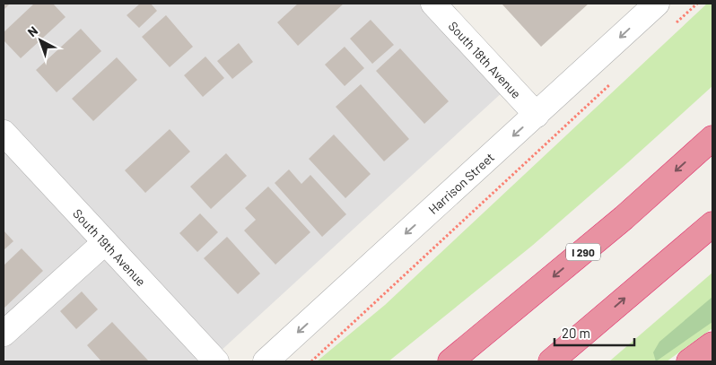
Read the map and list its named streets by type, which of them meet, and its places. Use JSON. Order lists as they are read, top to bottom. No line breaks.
{"streets":{"highway":["I 290"],"street":["South 18th Avenue","Harrison Street","South 19th Avenue"]},"crossings":[["South 18th Avenue","Harrison Street"]],"one_way":["Harrison Street"],"scale_bar":"20 m","north":"top left"}
